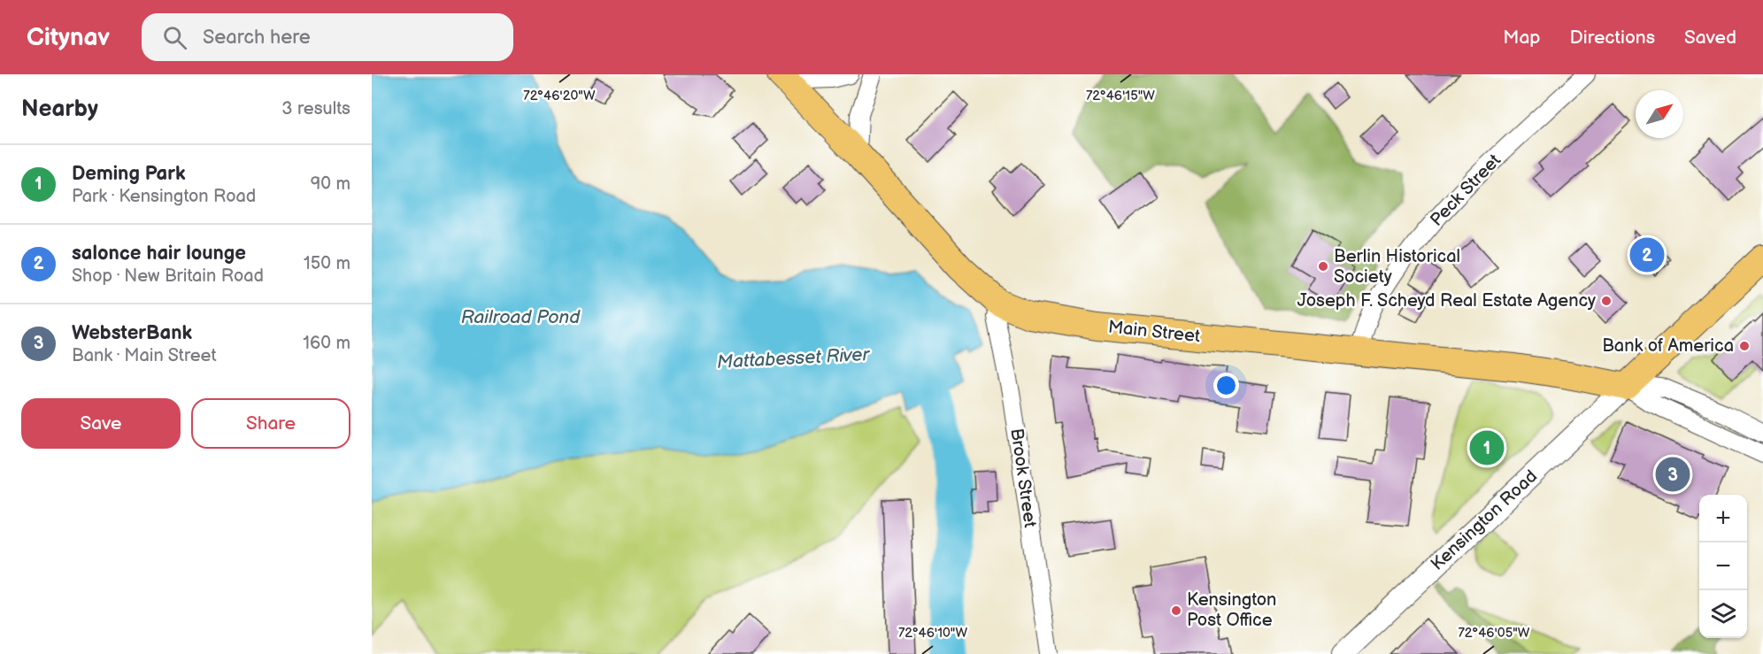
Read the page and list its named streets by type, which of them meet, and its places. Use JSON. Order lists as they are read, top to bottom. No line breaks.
{"streets":{"main road":["Main Street"],"street":["Peck Street","Brook Street","Kensington Road"]},"crossings":[["Peck Street","Main Street"],["Main Street","Brook Street"],["Main Street","Kensington Road"]],"water":["Railroad Pond","Mattabesset River"],"places":["Berlin Historical Society","Joseph F. Scheyd Real Estate Agency","Bank of America","Kensington Post Office"],"north":"top right","page":{"header":"Citynav","search":"Search here","nav":["Map","Directions","Saved"],"heading":["Nearby","3 results"],"list":[{"mark":"1","name":"Deming Park","note":"Park · Kensington Road","value":"90 m"},{"mark":"2","name":"salonce hair lounge","note":"Shop · New Britain Road","value":"150 m"},{"mark":"3","name":"WebsterBank","note":"Bank · Main Street","value":"160 m"}],"pins":["2","1","3"],"buttons":["Save","Share"],"map_buttons":["+","−"]},"coordinates":["72°46'20\"W","72°46'15\"W","72°46'10\"W","72°46'05\"W"]}
